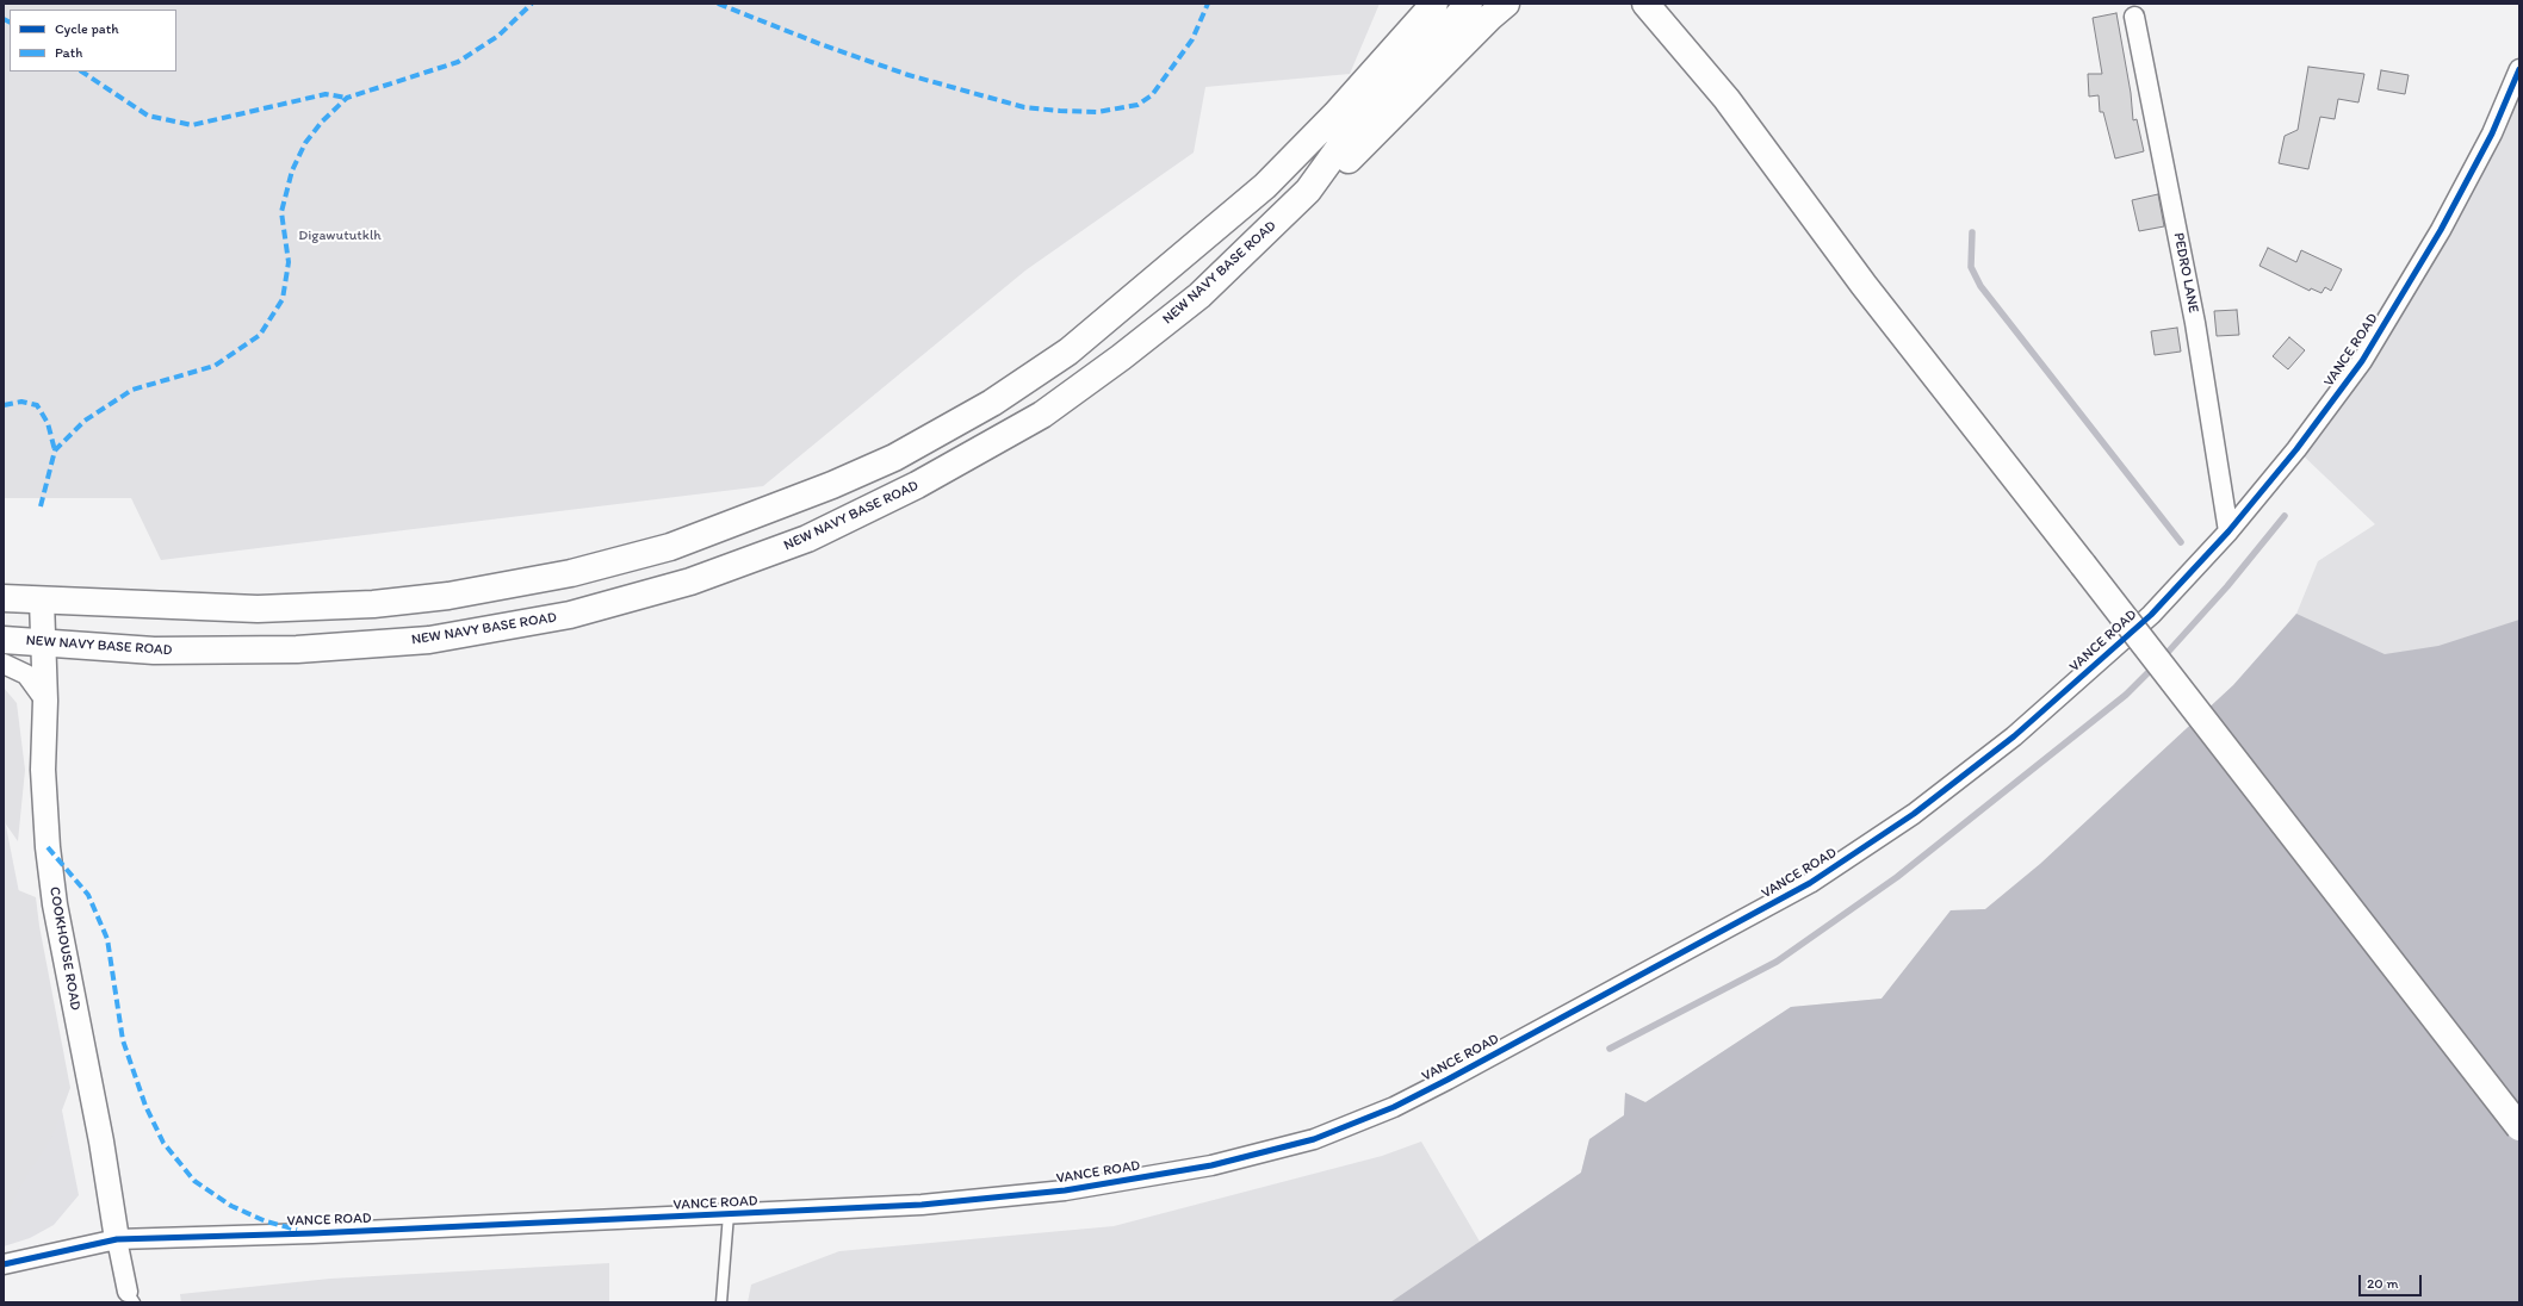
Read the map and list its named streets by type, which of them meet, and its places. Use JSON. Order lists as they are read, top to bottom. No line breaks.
{"streets":{"main road":["NEW NAVY BASE ROAD"],"street":["PEDRO LANE","VANCE ROAD","COOKHOUSE ROAD"]},"crossings":[["NEW NAVY BASE ROAD","COOKHOUSE ROAD"],["PEDRO LANE","VANCE ROAD"],["VANCE ROAD","COOKHOUSE ROAD"]],"parks":["Digawututklh"],"legend":["Cycle path","Path"],"scale_bar":"20 m"}
